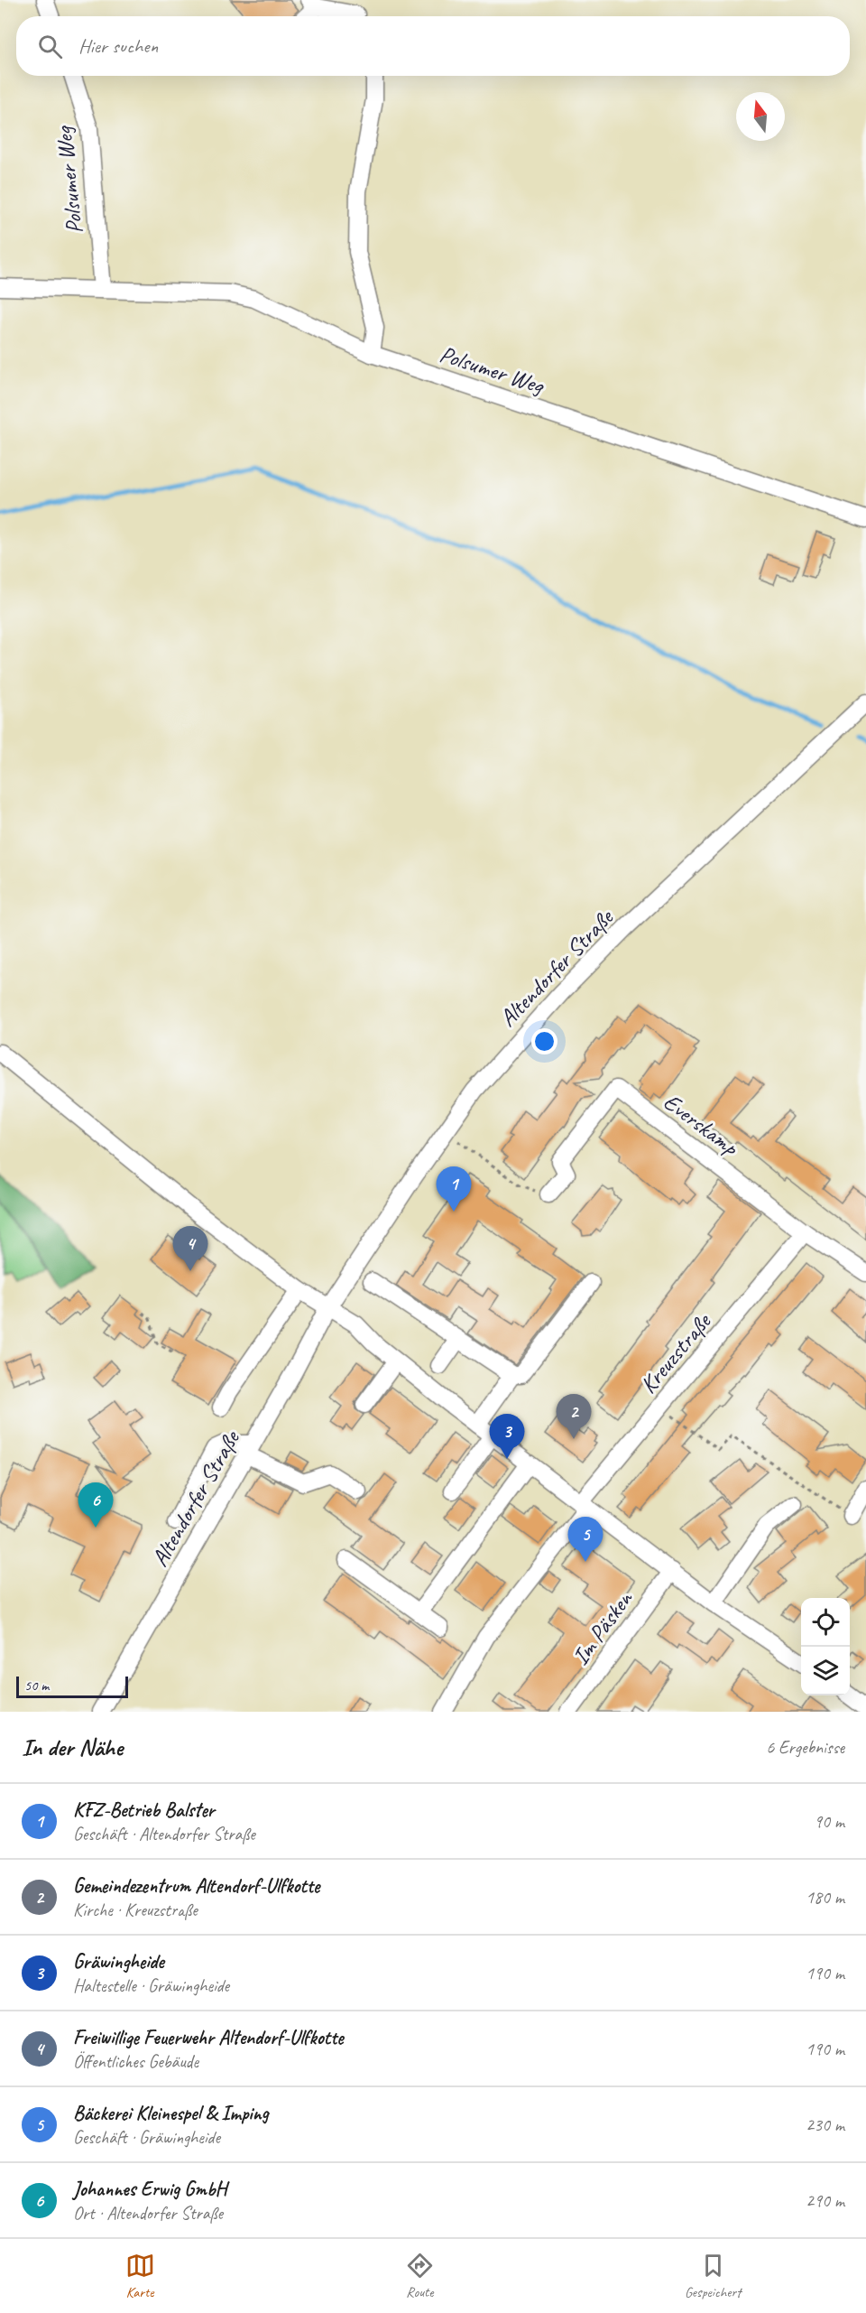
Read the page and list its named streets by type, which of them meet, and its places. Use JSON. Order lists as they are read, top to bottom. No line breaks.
{"streets":{"street":["Polsumer Weg","Altendorfer Straße","Everskamp","Kreuzstraße","Im Päsken"]},"crossings":[["Everskamp","Kreuzstraße"]],"scale_bar":"50 m","north":"top","page":{"search":"Hier suchen","pins":["1","4","2","3","6","5"],"scale":"50 m","heading":["In der Nähe","6 Ergebnisse"],"list":[{"mark":"1","name":"KFZ-Betrieb Balster","note":"Geschäft · Altendorfer Straße","value":"90 m"},{"mark":"2","name":"Gemeindezentrum Altendorf-Ulfkotte","note":"Kirche · Kreuzstraße","value":"180 m"},{"mark":"3","name":"Gräwingheide","note":"Haltestelle · Gräwingheide","value":"190 m"},{"mark":"4","name":"Freiwillige Feuerwehr Altendorf-Ulfkotte","note":"Öffentliches Gebäude","value":"190 m"},{"mark":"5","name":"Bäckerei Kleinespel & Imping","note":"Geschäft · Gräwingheide","value":"230 m"},{"mark":"6","name":"Johannes Erwig GmbH","note":"Ort · Altendorfer Straße","value":"290 m"}],"nav":["Karte","Route","Gespeichert"]}}
